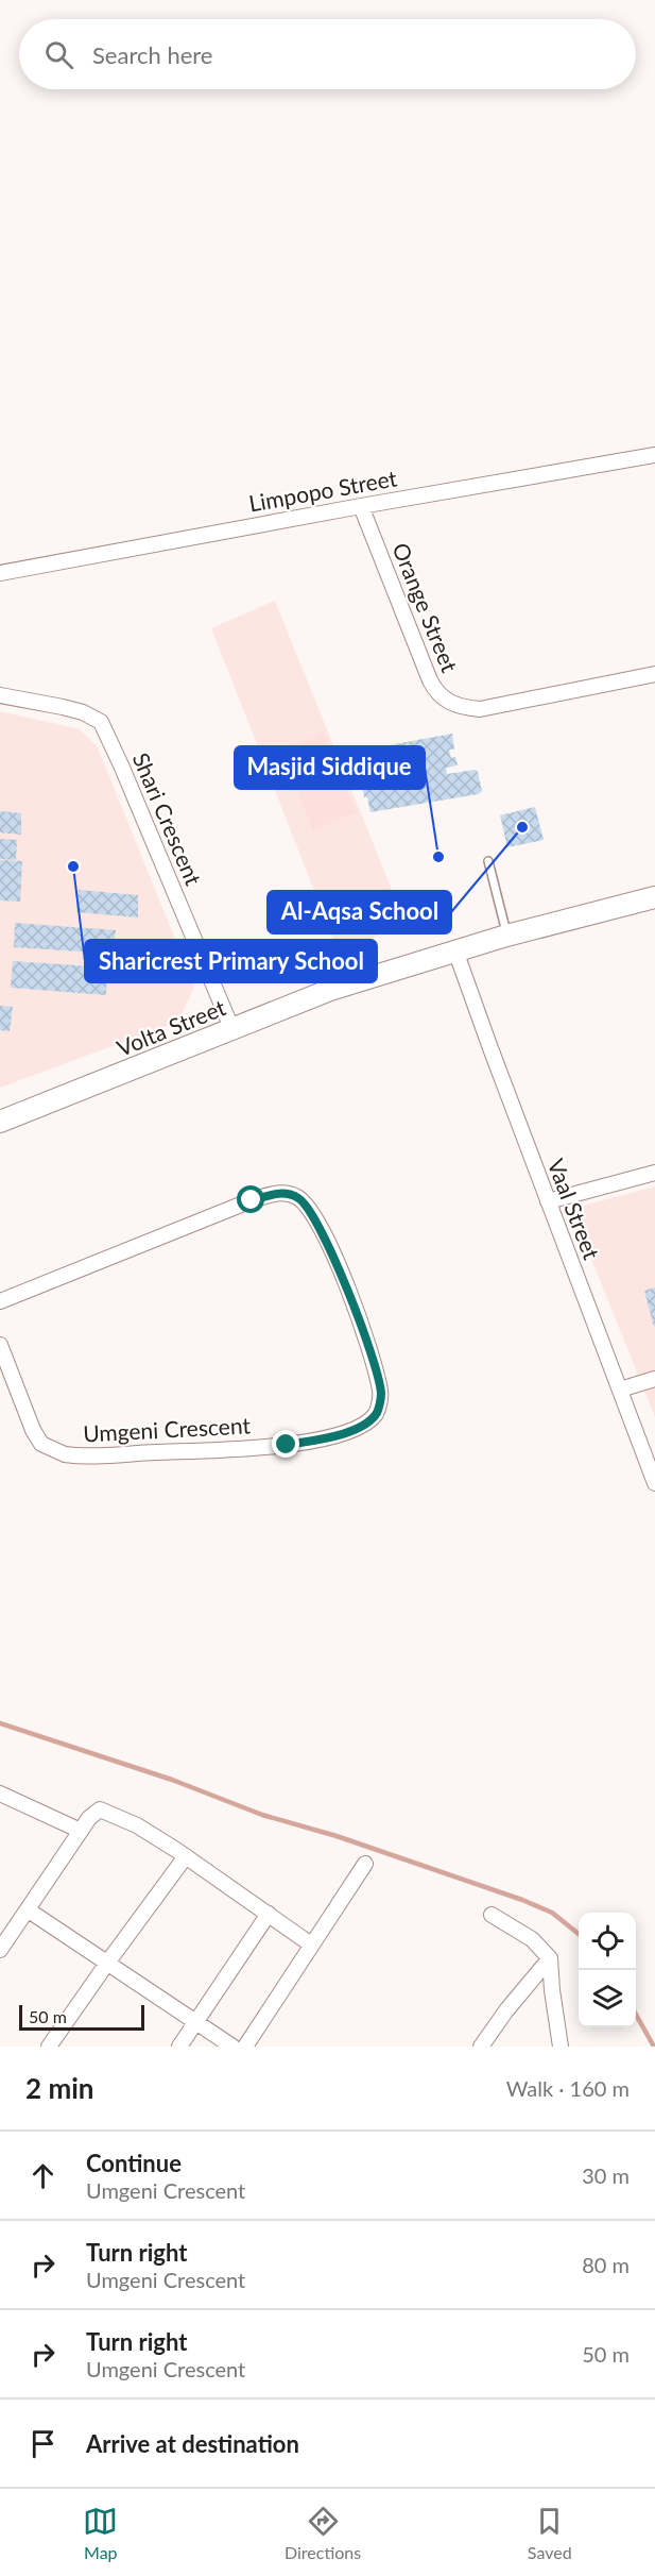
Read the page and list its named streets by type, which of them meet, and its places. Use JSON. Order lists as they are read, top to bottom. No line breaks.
{"streets":{"street":["Limpopo Street","Orange Street","Shari Crescent","Volta Street","Vaal Street","Umgeni Crescent"]},"crossings":[["Limpopo Street","Orange Street"],["Shari Crescent","Volta Street"],["Volta Street","Vaal Street"]],"places":["Al-Aqsa School","Masjid Siddique","Sharicrest Primary School"],"scale_bar":"50 m","page":{"search":"Search here","scale":"50 m","heading":["2 min","Walk · 160 m"],"list":[["Continue","Umgeni Crescent","30 m"],["Turn right","Umgeni Crescent","80 m"],["Turn right","Umgeni Crescent","50 m"],"Arrive at destination"],"nav":["Map","Directions","Saved"]}}
